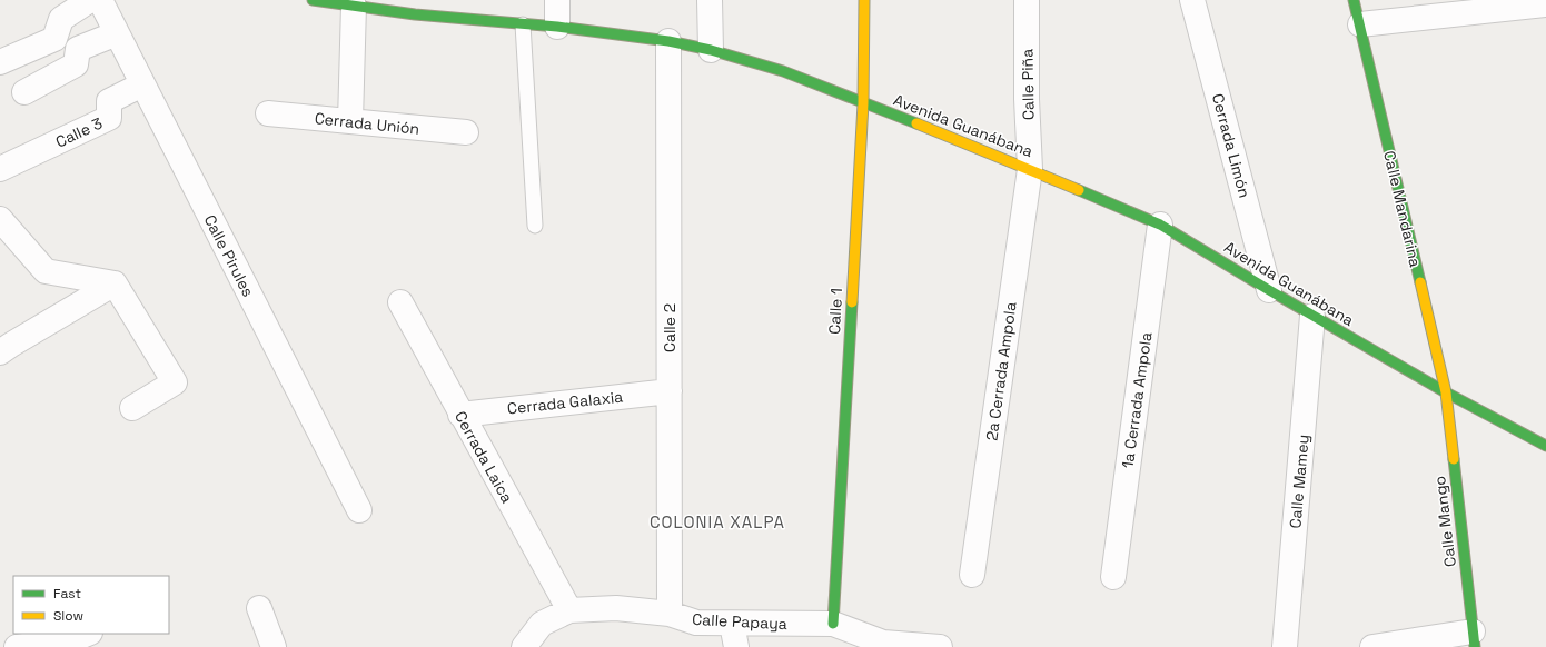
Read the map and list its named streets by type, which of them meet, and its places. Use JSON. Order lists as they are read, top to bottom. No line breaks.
{"streets":{"street":["Calle Piña","Cerrada Unión","Avenida Guanábana","Calle 3","Cerrada Limón","Calle Mandarina","Calle Pirules","Calle 1","Calle 2","2a Cerrada Ampola","1a Cerrada Ampola","Cerrada Galaxia","Cerrada Laica","Calle Mamey","Calle Mango","Calle Papaya"]},"crossings":[["Calle Piña","Avenida Guanábana"],["Calle Piña","2a Cerrada Ampola"],["Avenida Guanábana","Cerrada Limón"],["Avenida Guanábana","Calle Mandarina"],["Avenida Guanábana","Calle 1"],["Avenida Guanábana","Calle 2"],["Avenida Guanábana","2a Cerrada Ampola"],["Avenida Guanábana","1a Cerrada Ampola"],["Avenida Guanábana","Calle Mamey"],["Avenida Guanábana","Calle Mango"],["Calle 3","Calle Pirules"],["Calle Mandarina","Calle Mango"],["Calle 1","Calle Papaya"],["Calle 2","Cerrada Galaxia"],["Calle 2","Calle Papaya"],["Cerrada Galaxia","Cerrada Laica"],["Cerrada Laica","Calle Papaya"]],"districts":["COLONIA XALPA"],"legend":["Fast","Slow"]}
